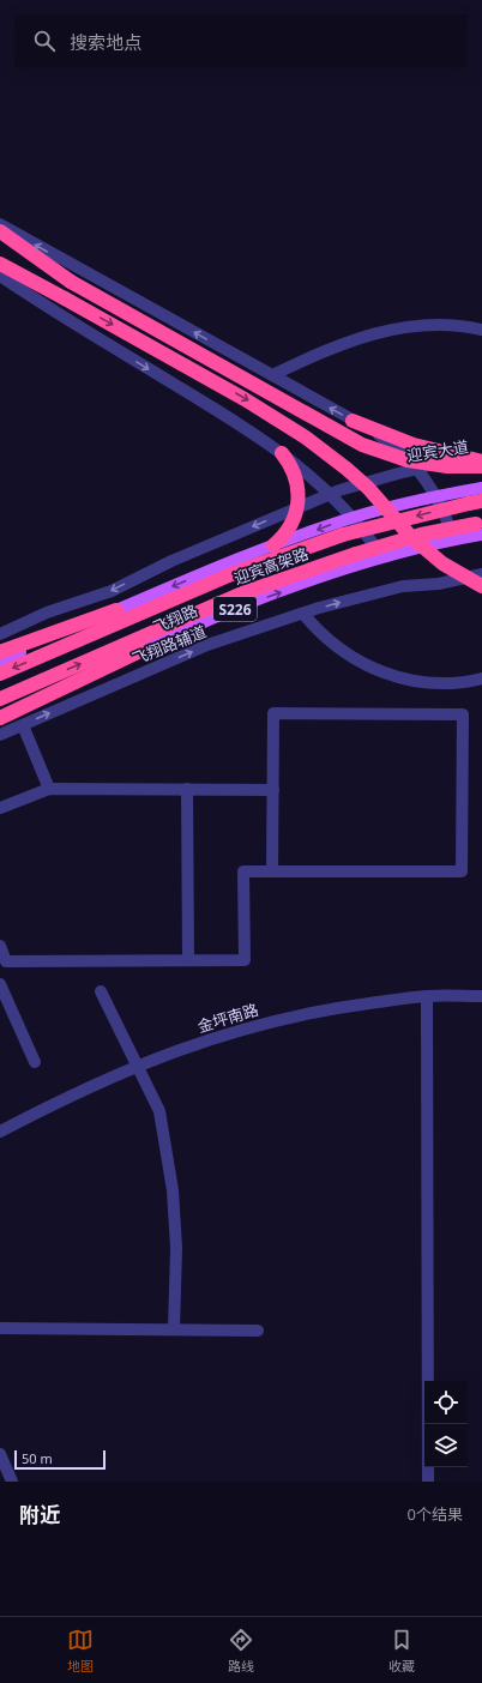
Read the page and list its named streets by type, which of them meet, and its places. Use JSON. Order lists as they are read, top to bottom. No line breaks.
{"streets":{"highway":["迎宾高架路"],"main road":["S226","飞翔路"],"street":["迎宾大道","飞翔路辅道","金坪南路"]},"crossings":[["迎宾高架路","飞翔路"]],"scale_bar":"50 m","page":{"search":"搜索地点","scale":"50 m","heading":["附近","0个结果"],"nav":["地图","路线","收藏"]}}
